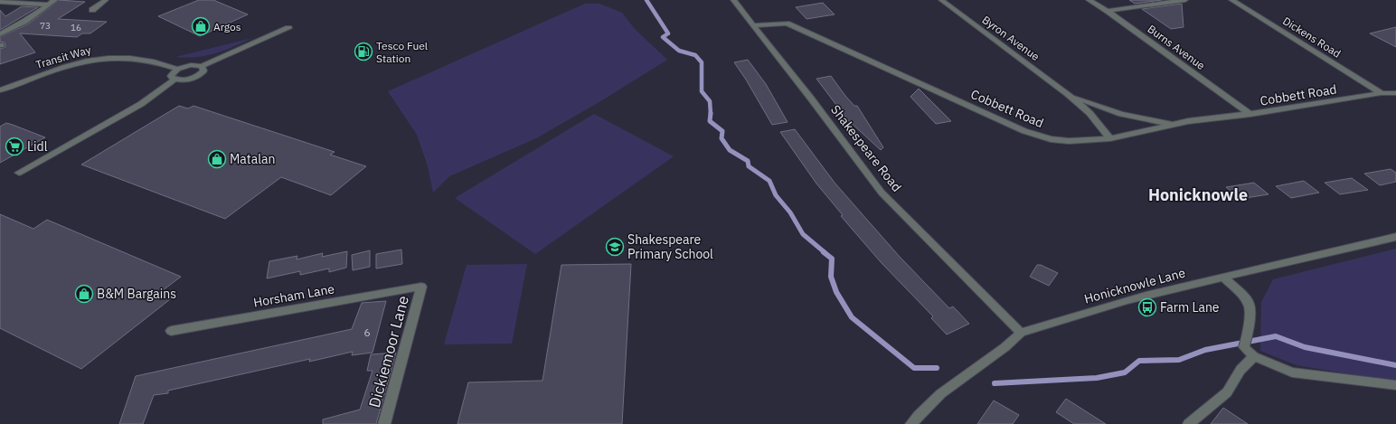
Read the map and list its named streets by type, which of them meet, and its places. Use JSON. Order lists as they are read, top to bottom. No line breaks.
{"streets":{"street":["Dickens Road","Byron Avenue","Burns Avenue","Transit Way","Cobbett Road","Shakespeare Road","Honicknowle Lane","Horsham Lane","Dickiemoor Lane"]},"crossings":[["Dickens Road","Cobbett Road"],["Byron Avenue","Cobbett Road"],["Burns Avenue","Cobbett Road"],["Cobbett Road","Shakespeare Road"],["Shakespeare Road","Honicknowle Lane"],["Horsham Lane","Dickiemoor Lane"]],"districts":["Honicknowle"],"places":{"shop":["Argos","Matalan","B&M Bargains"],"fuel station":["Tesco Fuel Station"],"supermarket":["Lidl"],"school or university":["Shakespeare Primary School"],"bus stop":["Farm Lane"]},"house_numbers":["73","16","6"]}
